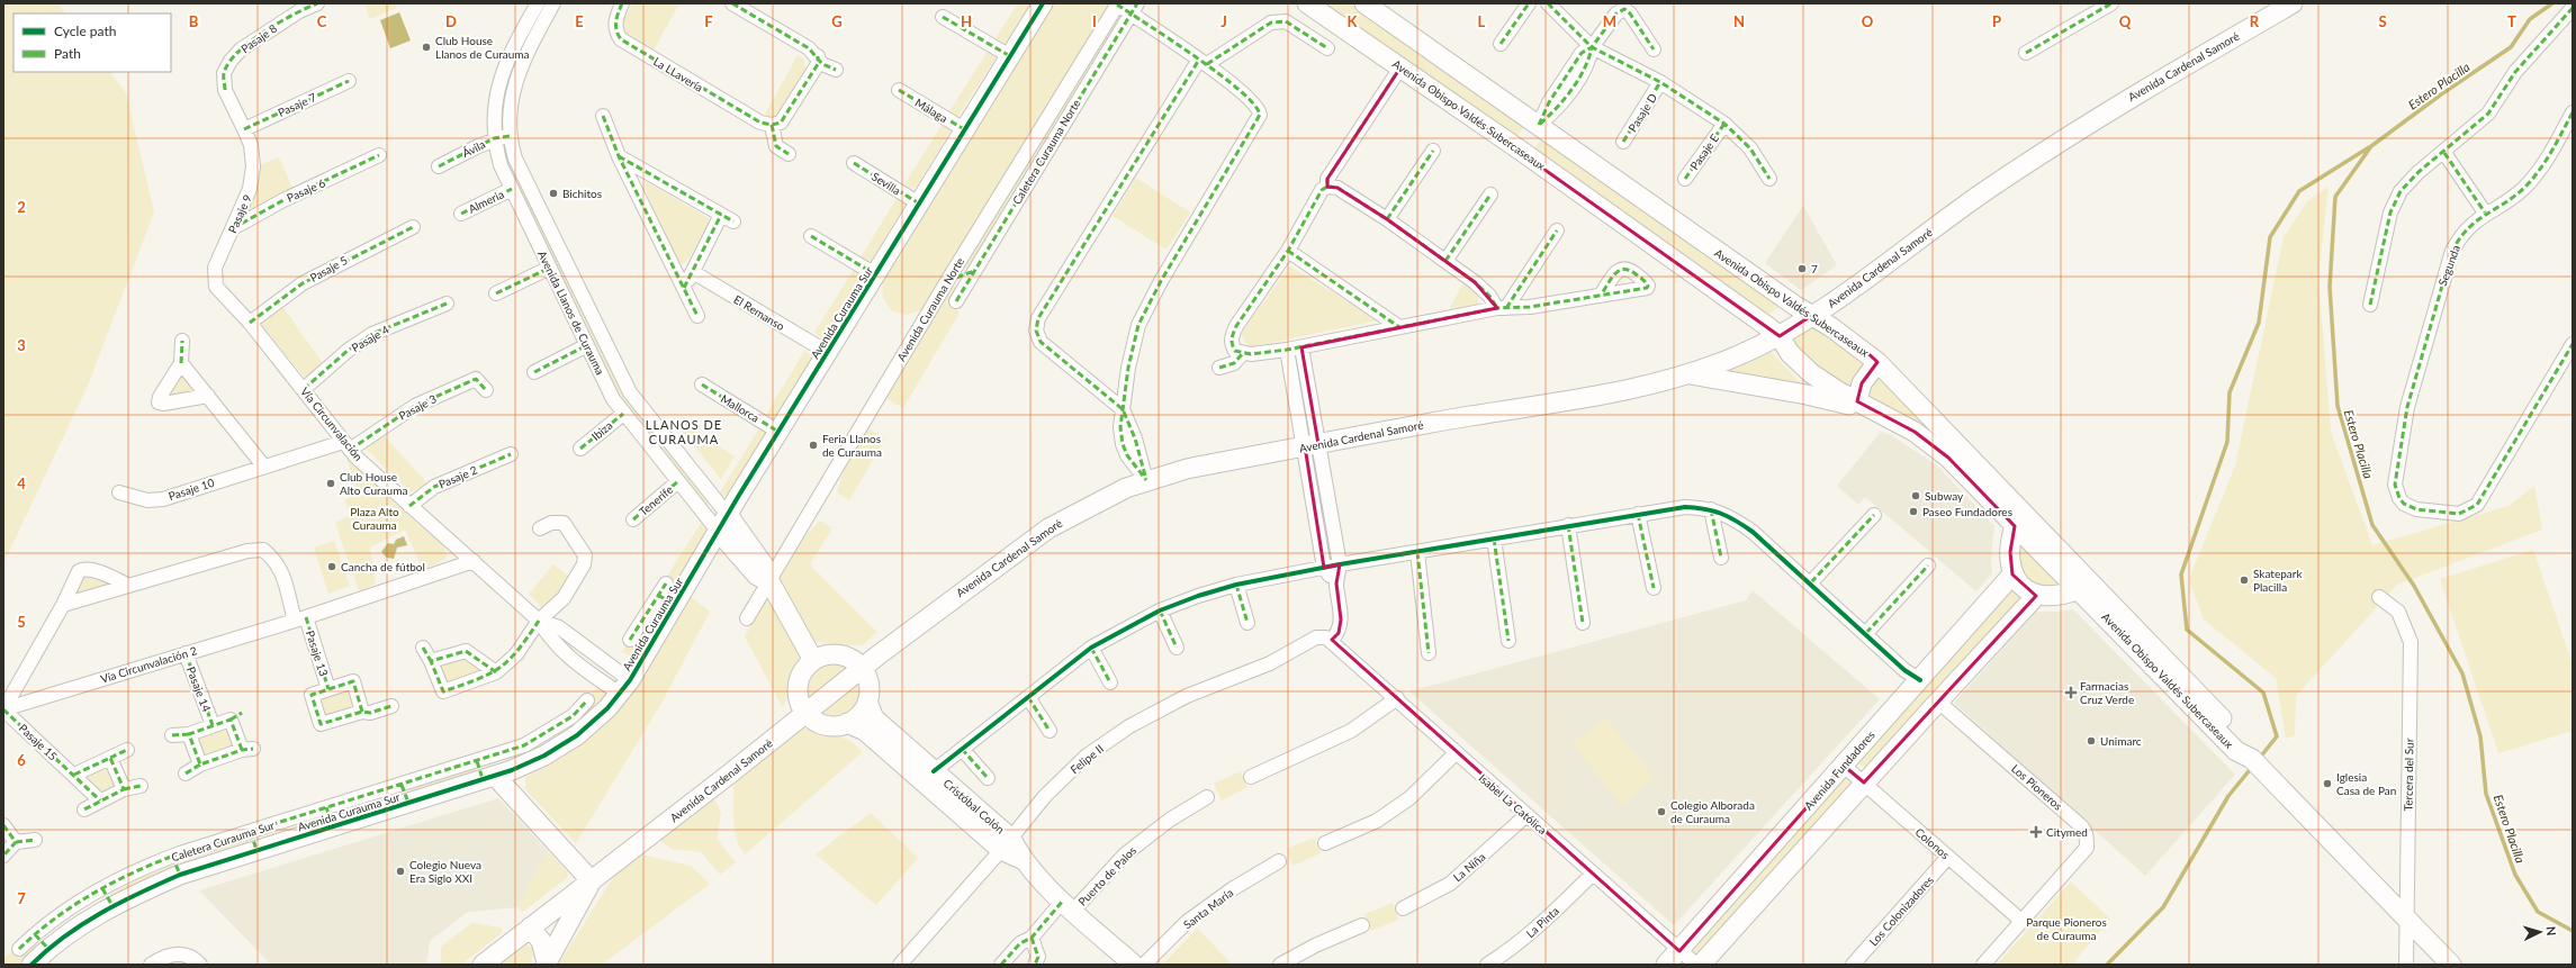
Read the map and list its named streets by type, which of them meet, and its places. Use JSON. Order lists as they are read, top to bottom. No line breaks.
{"streets":{"street":["Pasaje 8","Avenida Cardenal Samoré","La LLavería","Pasaje 7","Málaga","Pasaje D","Avenida Obispo Valdés Subercaseaux","Ávila","Caletera Curauma Norte","Pasaje E","Sevilla","Pasaje 6","Almeria","Pasaje 9","Segunda","Pasaje 5","Avenida Curauma Norte","Avenida Llanos de Curauma","El Remanso","Avenida Curauma Sur","Pasaje 4","Pasaje 3","Mallorca","Vía Circunvalación","Ibiza","Pasaje 2","Pasaje 10","Tenerife","Pasaje 13","Vía Circunvalación 2","Pasaje 14","Pasaje 15","Felipe II","Avenida Fundadores","Tercera del Sur","Los Pioneros","Isabel La Católica","Cristóbal Colón","Caletera Curauma Sur","Colonos","La Niña","Puerto de Palos","Santa María","Los Colonizadores","La Pinta"]},"crossings":[["Pasaje 8","Pasaje 9"],["Avenida Cardenal Samoré","Avenida Obispo Valdés Subercaseaux"],["Pasaje 7","Pasaje 9"],["Málaga","Avenida Curauma Sur"],["Ávila","Avenida Llanos de Curauma"],["Sevilla","Avenida Curauma Sur"],["Pasaje 6","Pasaje 9"],["Almeria","Avenida Llanos de Curauma"],["Pasaje 9","Vía Circunvalación"],["Pasaje 5","Vía Circunvalación"],["Avenida Curauma Norte","Avenida Llanos de Curauma"],["Avenida Llanos de Curauma","Avenida Curauma Sur"],["Avenida Llanos de Curauma","Ibiza"],["Avenida Llanos de Curauma","Tenerife"],["El Remanso","Avenida Curauma Sur"],["Avenida Curauma Sur","Mallorca"],["Avenida Curauma Sur","Caletera Curauma Sur"],["Pasaje 4","Vía Circunvalación"],["Pasaje 3","Vía Circunvalación"],["Pasaje 3","Pasaje 10"],["Vía Circunvalación","Pasaje 2"],["Vía Circunvalación","Pasaje 10"],["Vía Circunvalación","Vía Circunvalación 2"],["Pasaje 13","Vía Circunvalación 2"],["Vía Circunvalación 2","Pasaje 14"],["Vía Circunvalación 2","Pasaje 15"],["Felipe II","Isabel La Católica"],["Felipe II","Cristóbal Colón"],["Avenida Fundadores","Isabel La Católica"],["Avenida Fundadores","Colonos"],["Los Pioneros","Colonos"],["Isabel La Católica","La Niña"],["Isabel La Católica","La Pinta"],["Cristóbal Colón","Puerto de Palos"],["Colonos","Los Colonizadores"]],"districts":["LLANOS DE CURAUMA"],"water":["Estero Placilla"],"parks":["Plaza Alto Curauma","Parque Pioneros de Curauma"],"places":{"other":["Club House Llanos de Curauma","Bichitos","7","Feria Llanos de Curauma","Club House Alto Curauma","Subway","Paseo Fundadores","Cancha de fútbol","Skatepark Placilla","Unimarc","Iglesia Casa de Pan","Colegio Alborada de Curauma","Colegio Nueva Era Siglo XXI"],"health":["Farmacias Cruz Verde","Citymed"]},"legend":["Cycle path","Path"],"north":"right","grid":{"columns":["B","C","D","E","F","G","H","I","J","K","L","M","N","O","P","Q","R","S","T"],"rows":["2","3","4","5","6","7"]}}
